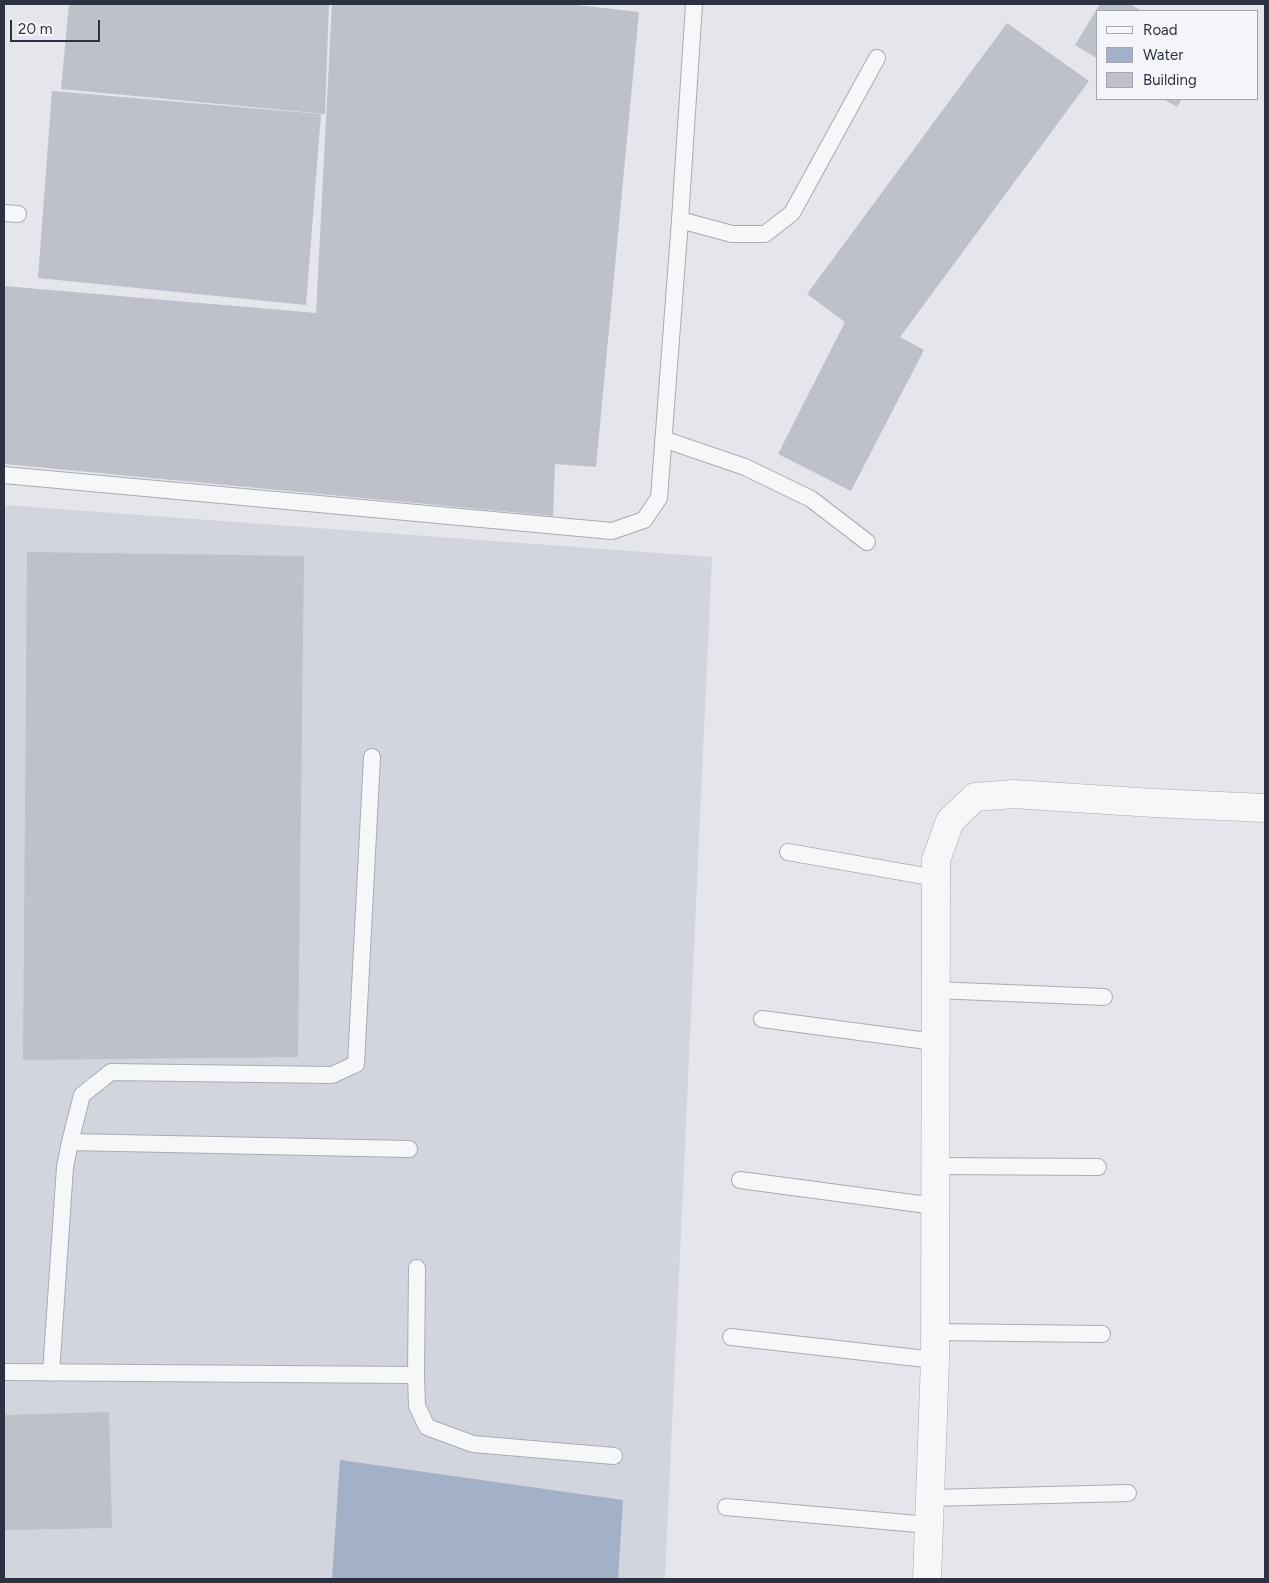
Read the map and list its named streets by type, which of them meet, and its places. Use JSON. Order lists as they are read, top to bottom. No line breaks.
{"legend":["Road","Water","Building"],"scale_bar":"20 m"}
